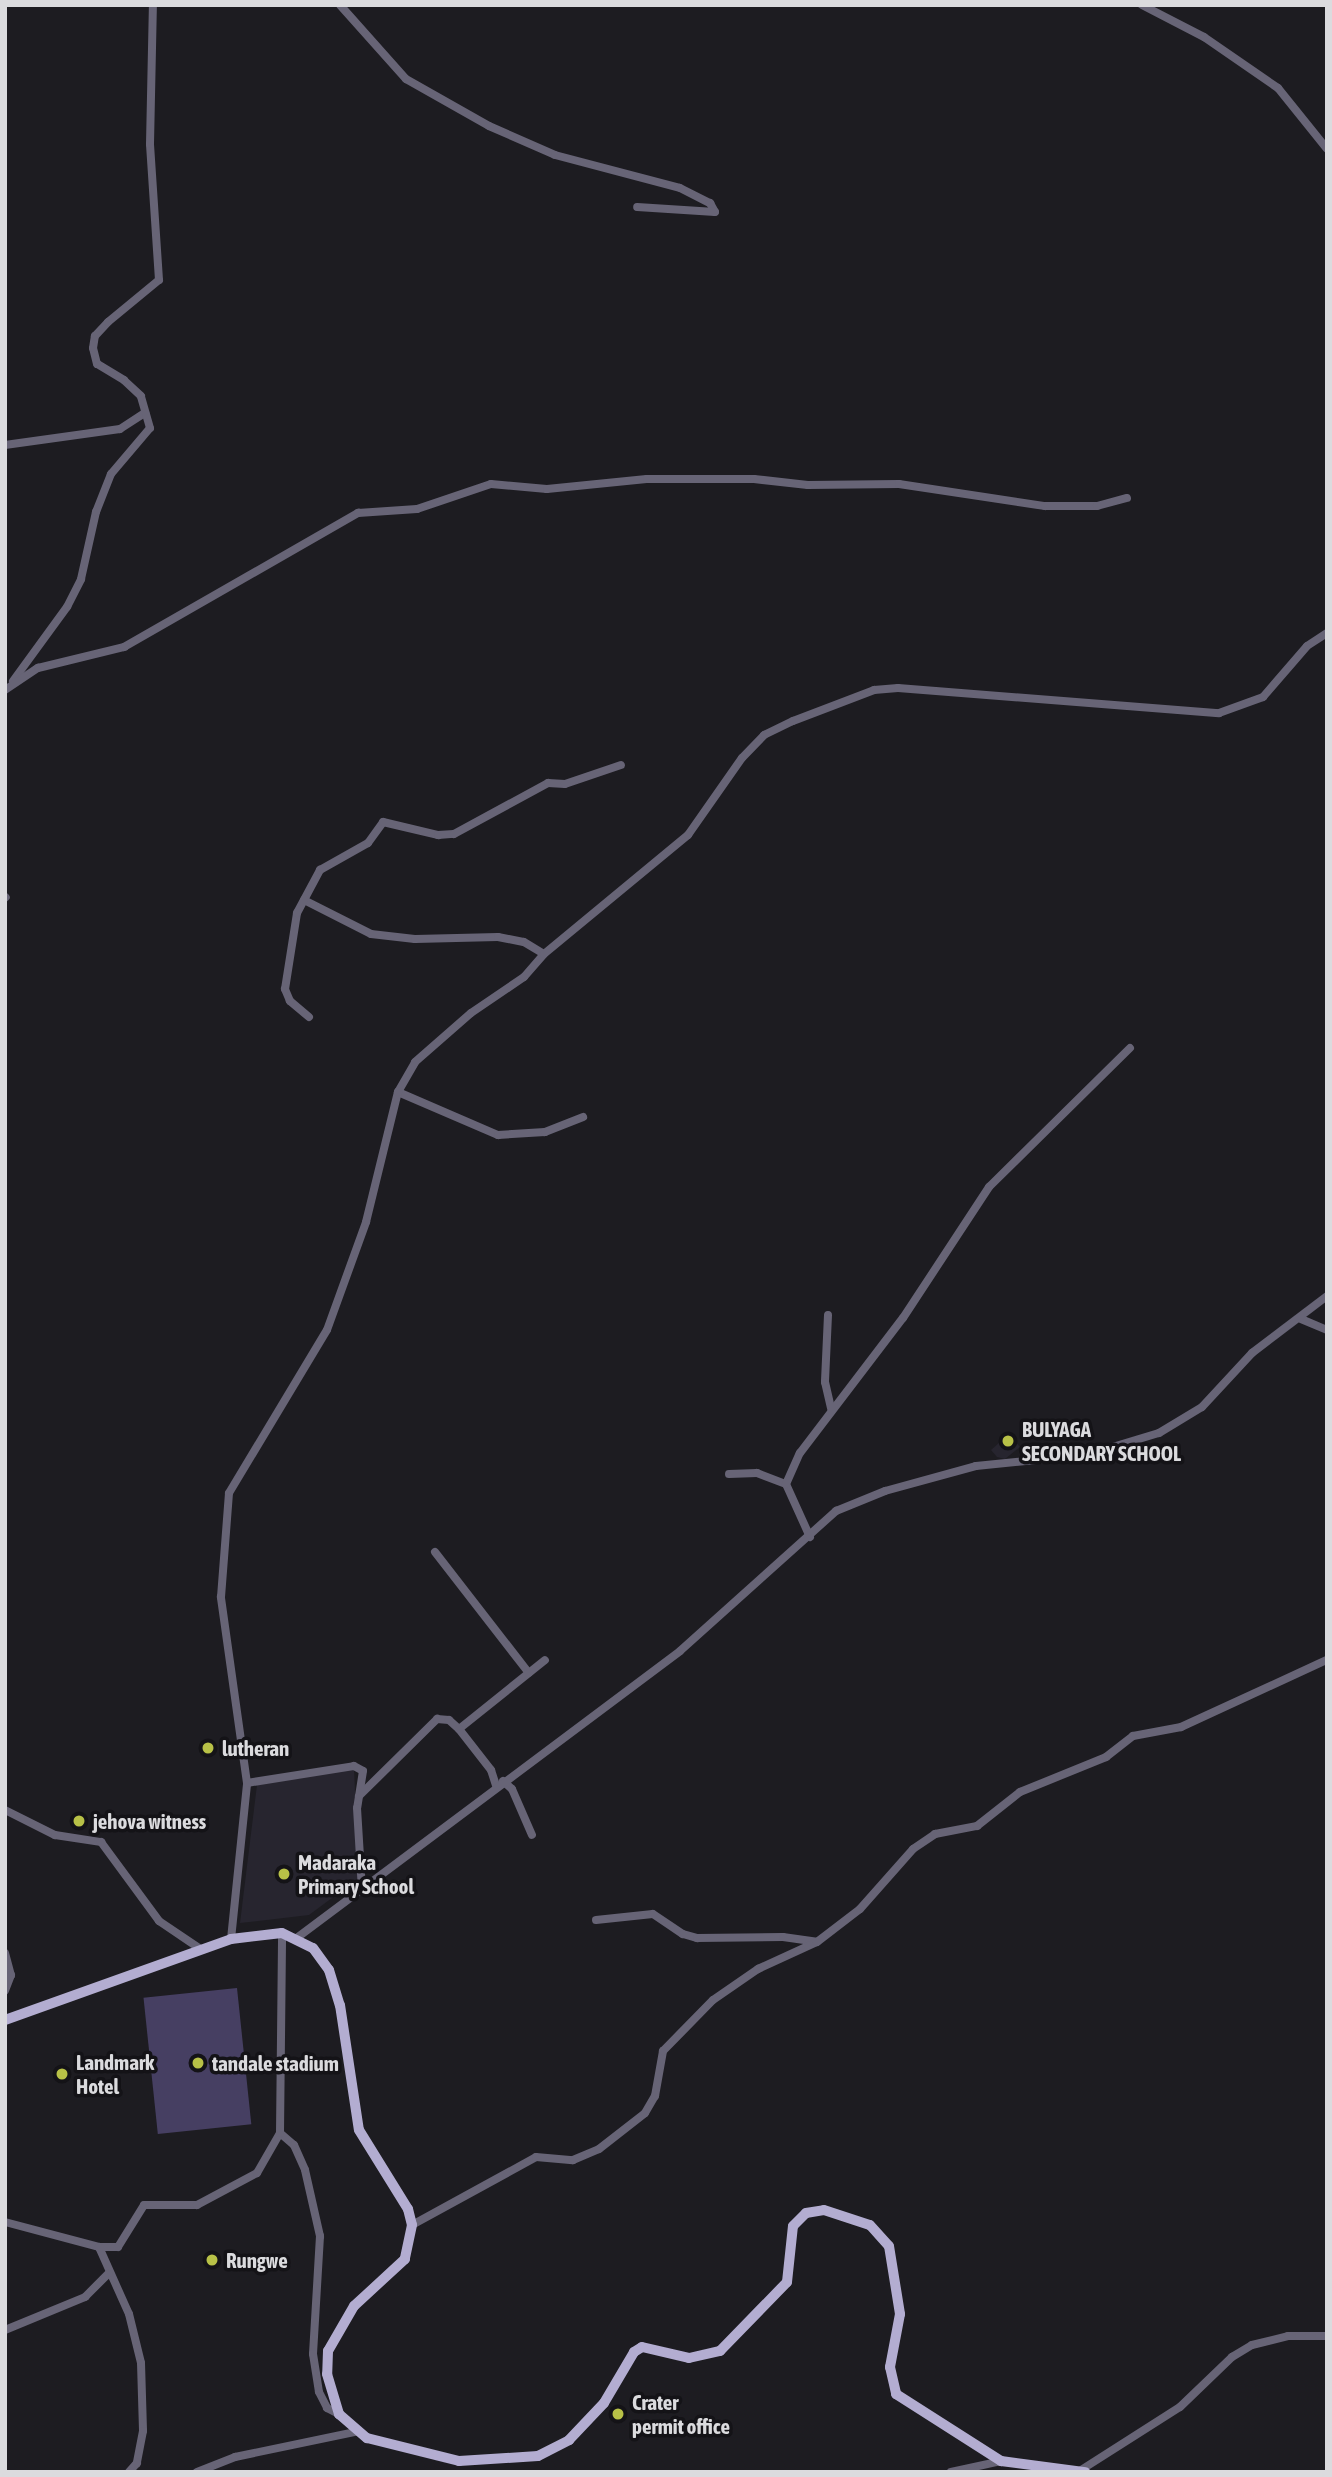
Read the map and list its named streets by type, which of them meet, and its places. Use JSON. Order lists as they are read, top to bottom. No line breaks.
{"places":["BULYAGA SECONDARY SCHOOL","lutheran","jehova witness","Madaraka Primary School","tandale stadium","Landmark Hotel","Rungwe","Crater permit office"]}
